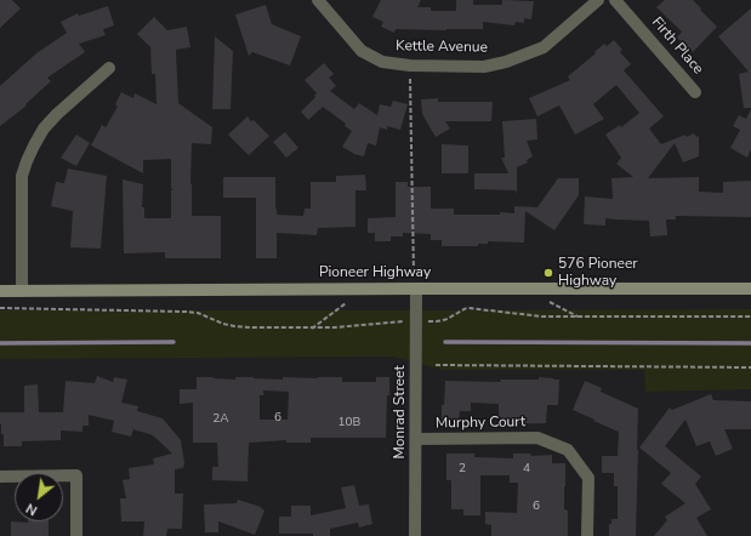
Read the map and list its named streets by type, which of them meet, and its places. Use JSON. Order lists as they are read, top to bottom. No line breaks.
{"streets":{"main road":["Pioneer Highway"],"street":["Firth Place","Kettle Avenue","Monrad Street","Murphy Court"]},"crossings":[["Pioneer Highway","Monrad Street"],["Monrad Street","Murphy Court"]],"places":["576 Pioneer Highway"],"house_numbers":["6","2A","10B","2","4","6"],"north":"bottom left"}
